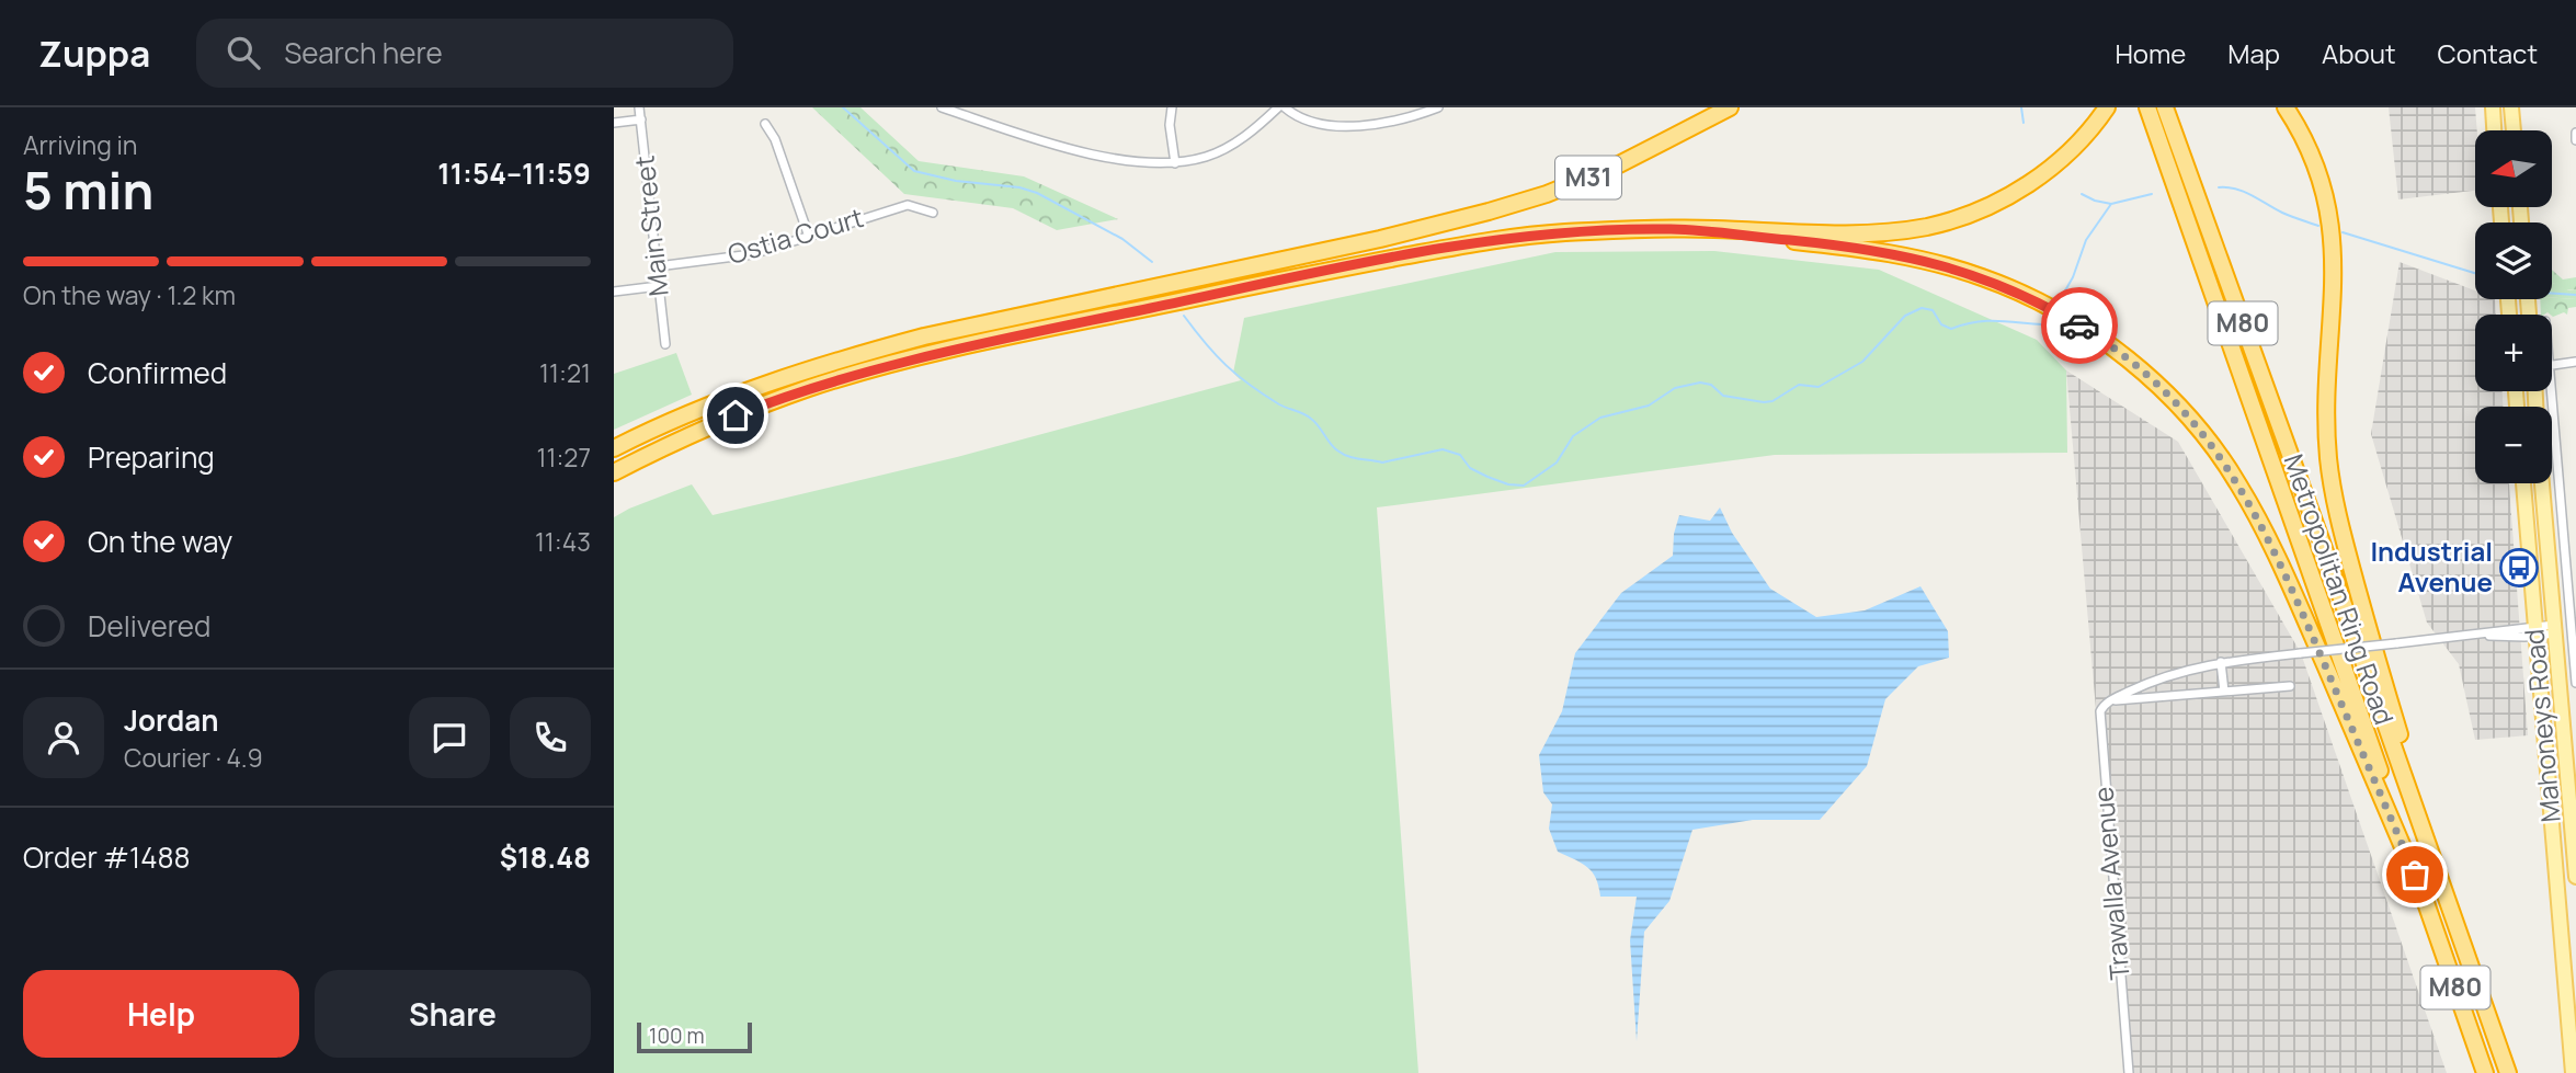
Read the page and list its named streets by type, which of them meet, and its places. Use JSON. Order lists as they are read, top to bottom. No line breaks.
{"streets":{"highway":["M31","M80","Metropolitan Ring Road"],"main road":["Mahoneys Road"],"street":["Main Street","Ostia Court","Trawalla Avenue"]},"crossings":[["Main Street","Ostia Court"]],"places":{"bus stop":["Industrial Avenue"]},"scale_bar":"100 m","north":"left","page":{"header":"Zuppa","search":"Search here","nav":["Home","Map","About","Contact"],"heading":["5 min","Arriving in","11:54–11:59"],"panel":["Jordan","Courier · 4.9","Order #1488","$18.48"],"map_buttons":["+","−"],"bar":"On the way · 1.2 km","list":[["Confirmed","11:21"],["Preparing","11:27"],["On the way","11:43"],"Delivered"],"buttons":["Help","Share"],"scale":"100 m"}}
